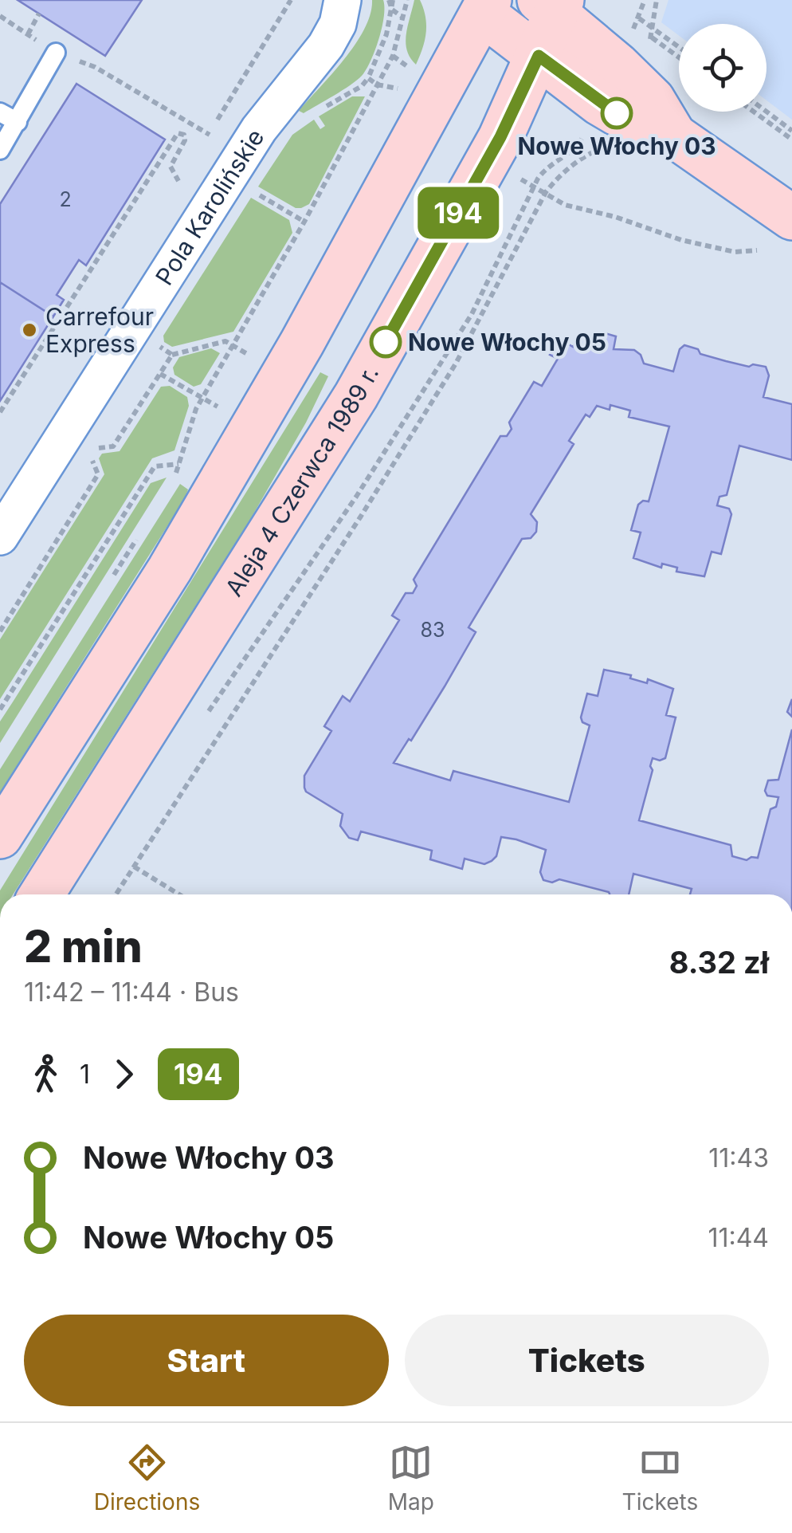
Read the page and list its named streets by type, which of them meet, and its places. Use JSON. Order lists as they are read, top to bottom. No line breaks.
{"streets":{"main road":["Aleja 4 Czerwca 1989 r."],"street":["Pola Karolińskie"]},"places":["Nowe Włochy 03","Carrefour Express","Nowe Włochy 05"],"lines":["bus line 194"],"house_numbers":["2","83"],"page":{"on_map":"194","heading":["2 min","11:42 – 11:44 · Bus","8.32 zł"],"legs":["1","194"],"list":[{"name":"Nowe Włochy 03","value":"11:43"},{"name":"Nowe Włochy 05","value":"11:44"}],"buttons":["Start","Tickets"],"tabs":["Directions","Map","Tickets"]}}
